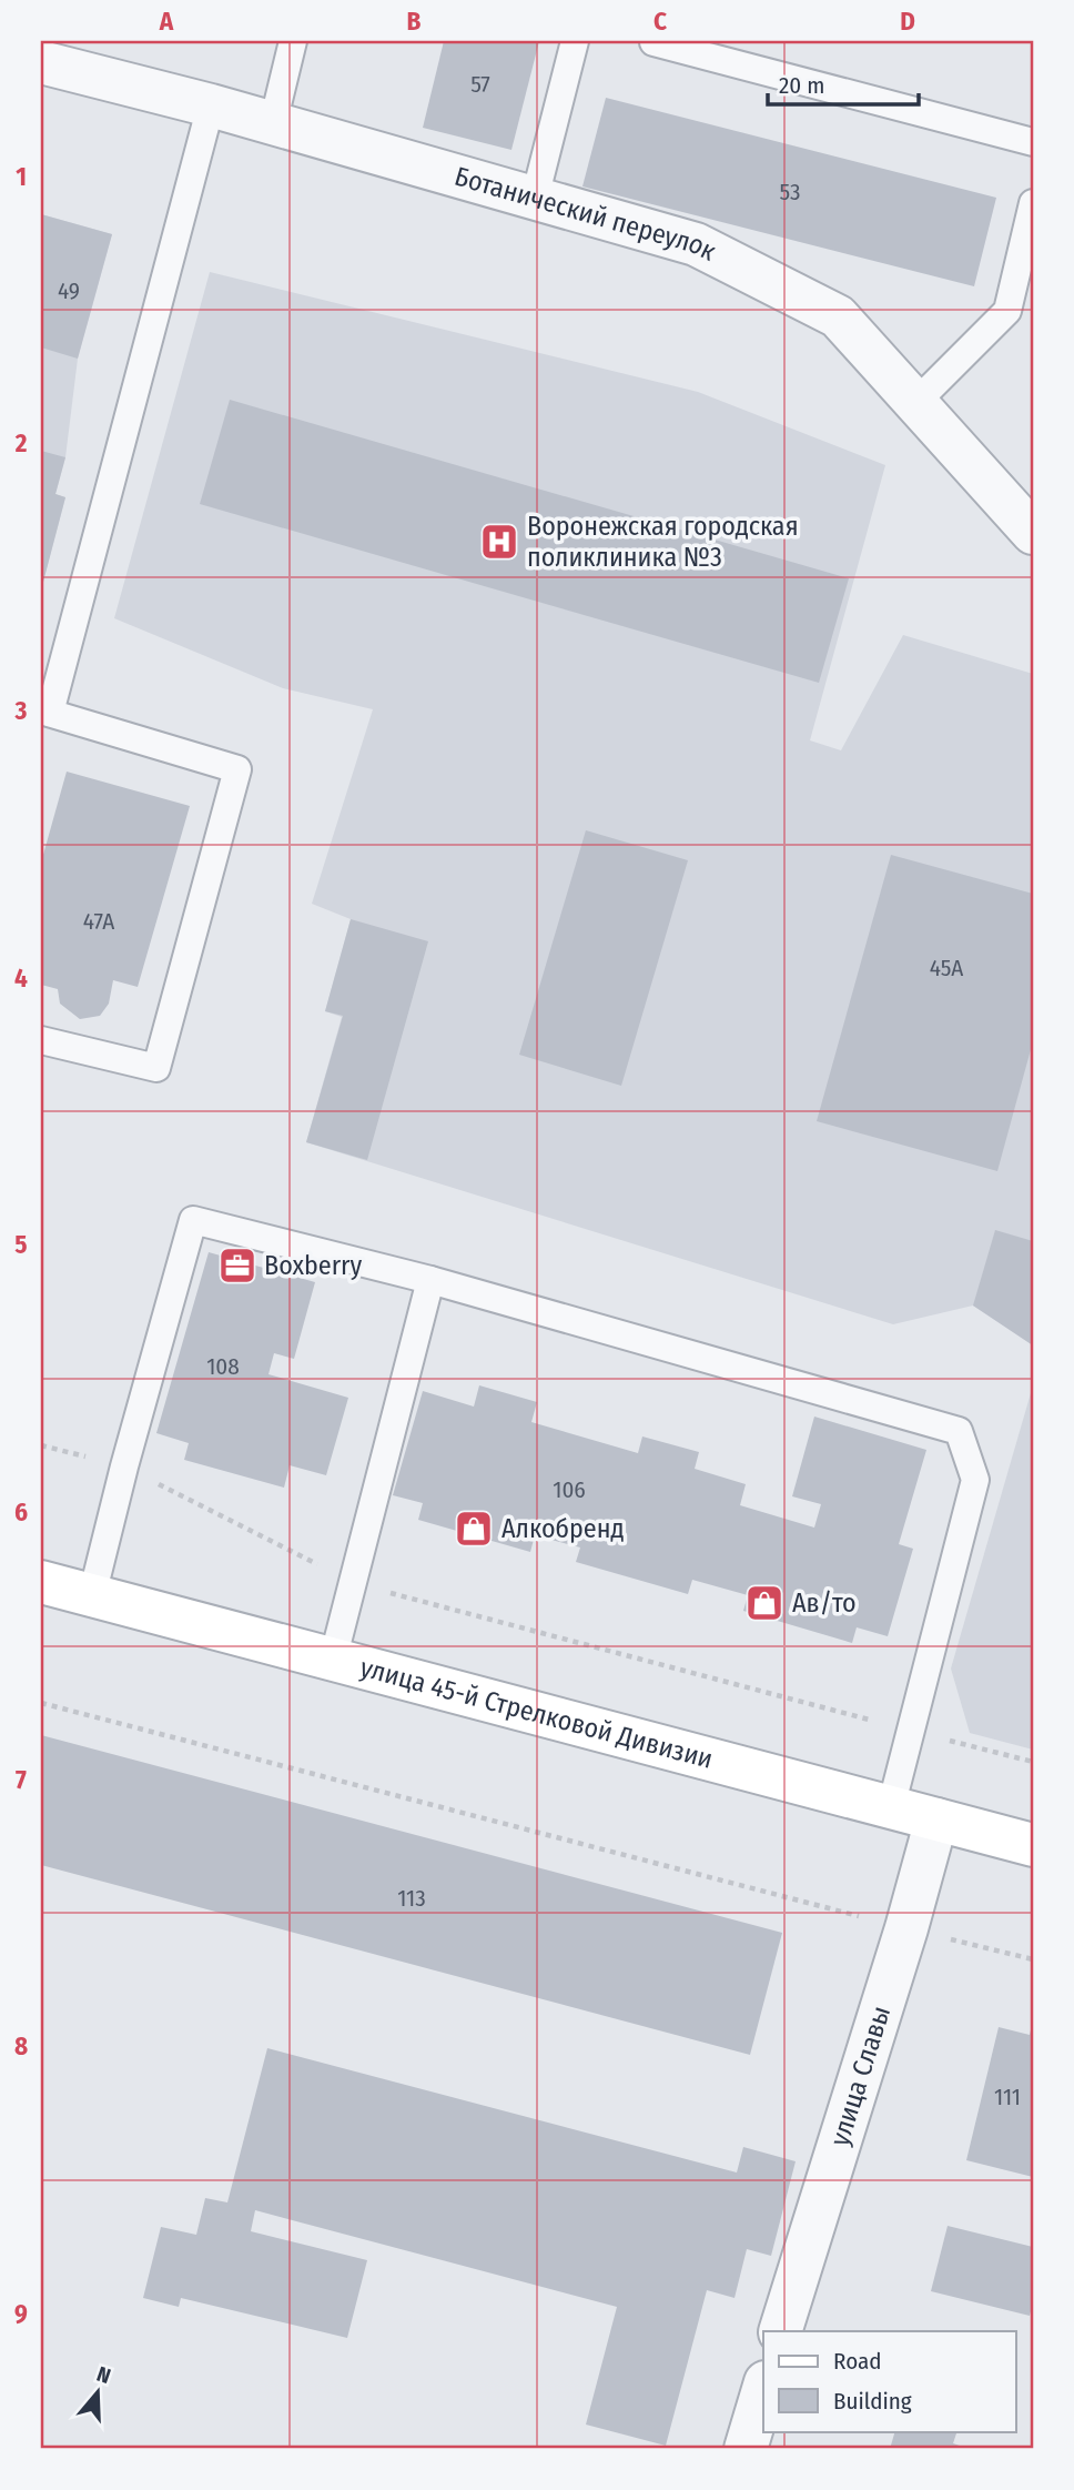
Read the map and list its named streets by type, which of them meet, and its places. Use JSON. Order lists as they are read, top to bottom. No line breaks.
{"streets":{"main road":["улица 45-й Стрелковой Дивизии"],"street":["Ботанический переулок","улица Славы"]},"crossings":[["улица 45-й Стрелковой Дивизии","улица Славы"]],"places":{"hospital":["Воронежская городская поликлиника №3"],"office":["Boxberry"],"shop":["Алкобренд","Ав/то"]},"house_numbers":["57","53","49","47А","45А","108","106","113","111"],"legend":["Road","Building"],"scale_bar":"20 m","north":"top","grid":{"columns":["A","B","C","D"],"rows":["1","2","3","4","5","6","7","8","9"]}}
